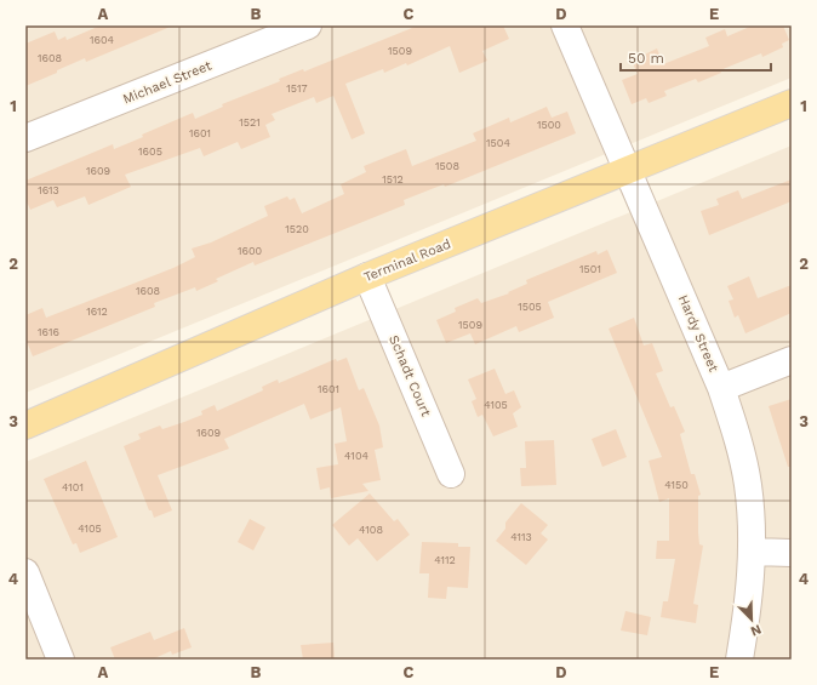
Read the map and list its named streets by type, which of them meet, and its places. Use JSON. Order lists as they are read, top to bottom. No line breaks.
{"streets":{"main road":["Terminal Road"],"street":["Michael Street","Hardy Street","Schadt Court"]},"crossings":[["Terminal Road","Hardy Street"],["Terminal Road","Schadt Court"]],"house_numbers":["1604","1509","1608","1517","1521","1500","1601","1504","1605","1508","1609","1512","1613","1520","1600","1501","1608","1505","1612","1509","1616","1601","4105","1609","4104","4150","4101","4105","4108","4113","4112"],"scale_bar":"50 m","north":"bottom right","grid":{"columns":["A","B","C","D","E"],"rows":["1","2","3","4"]}}
